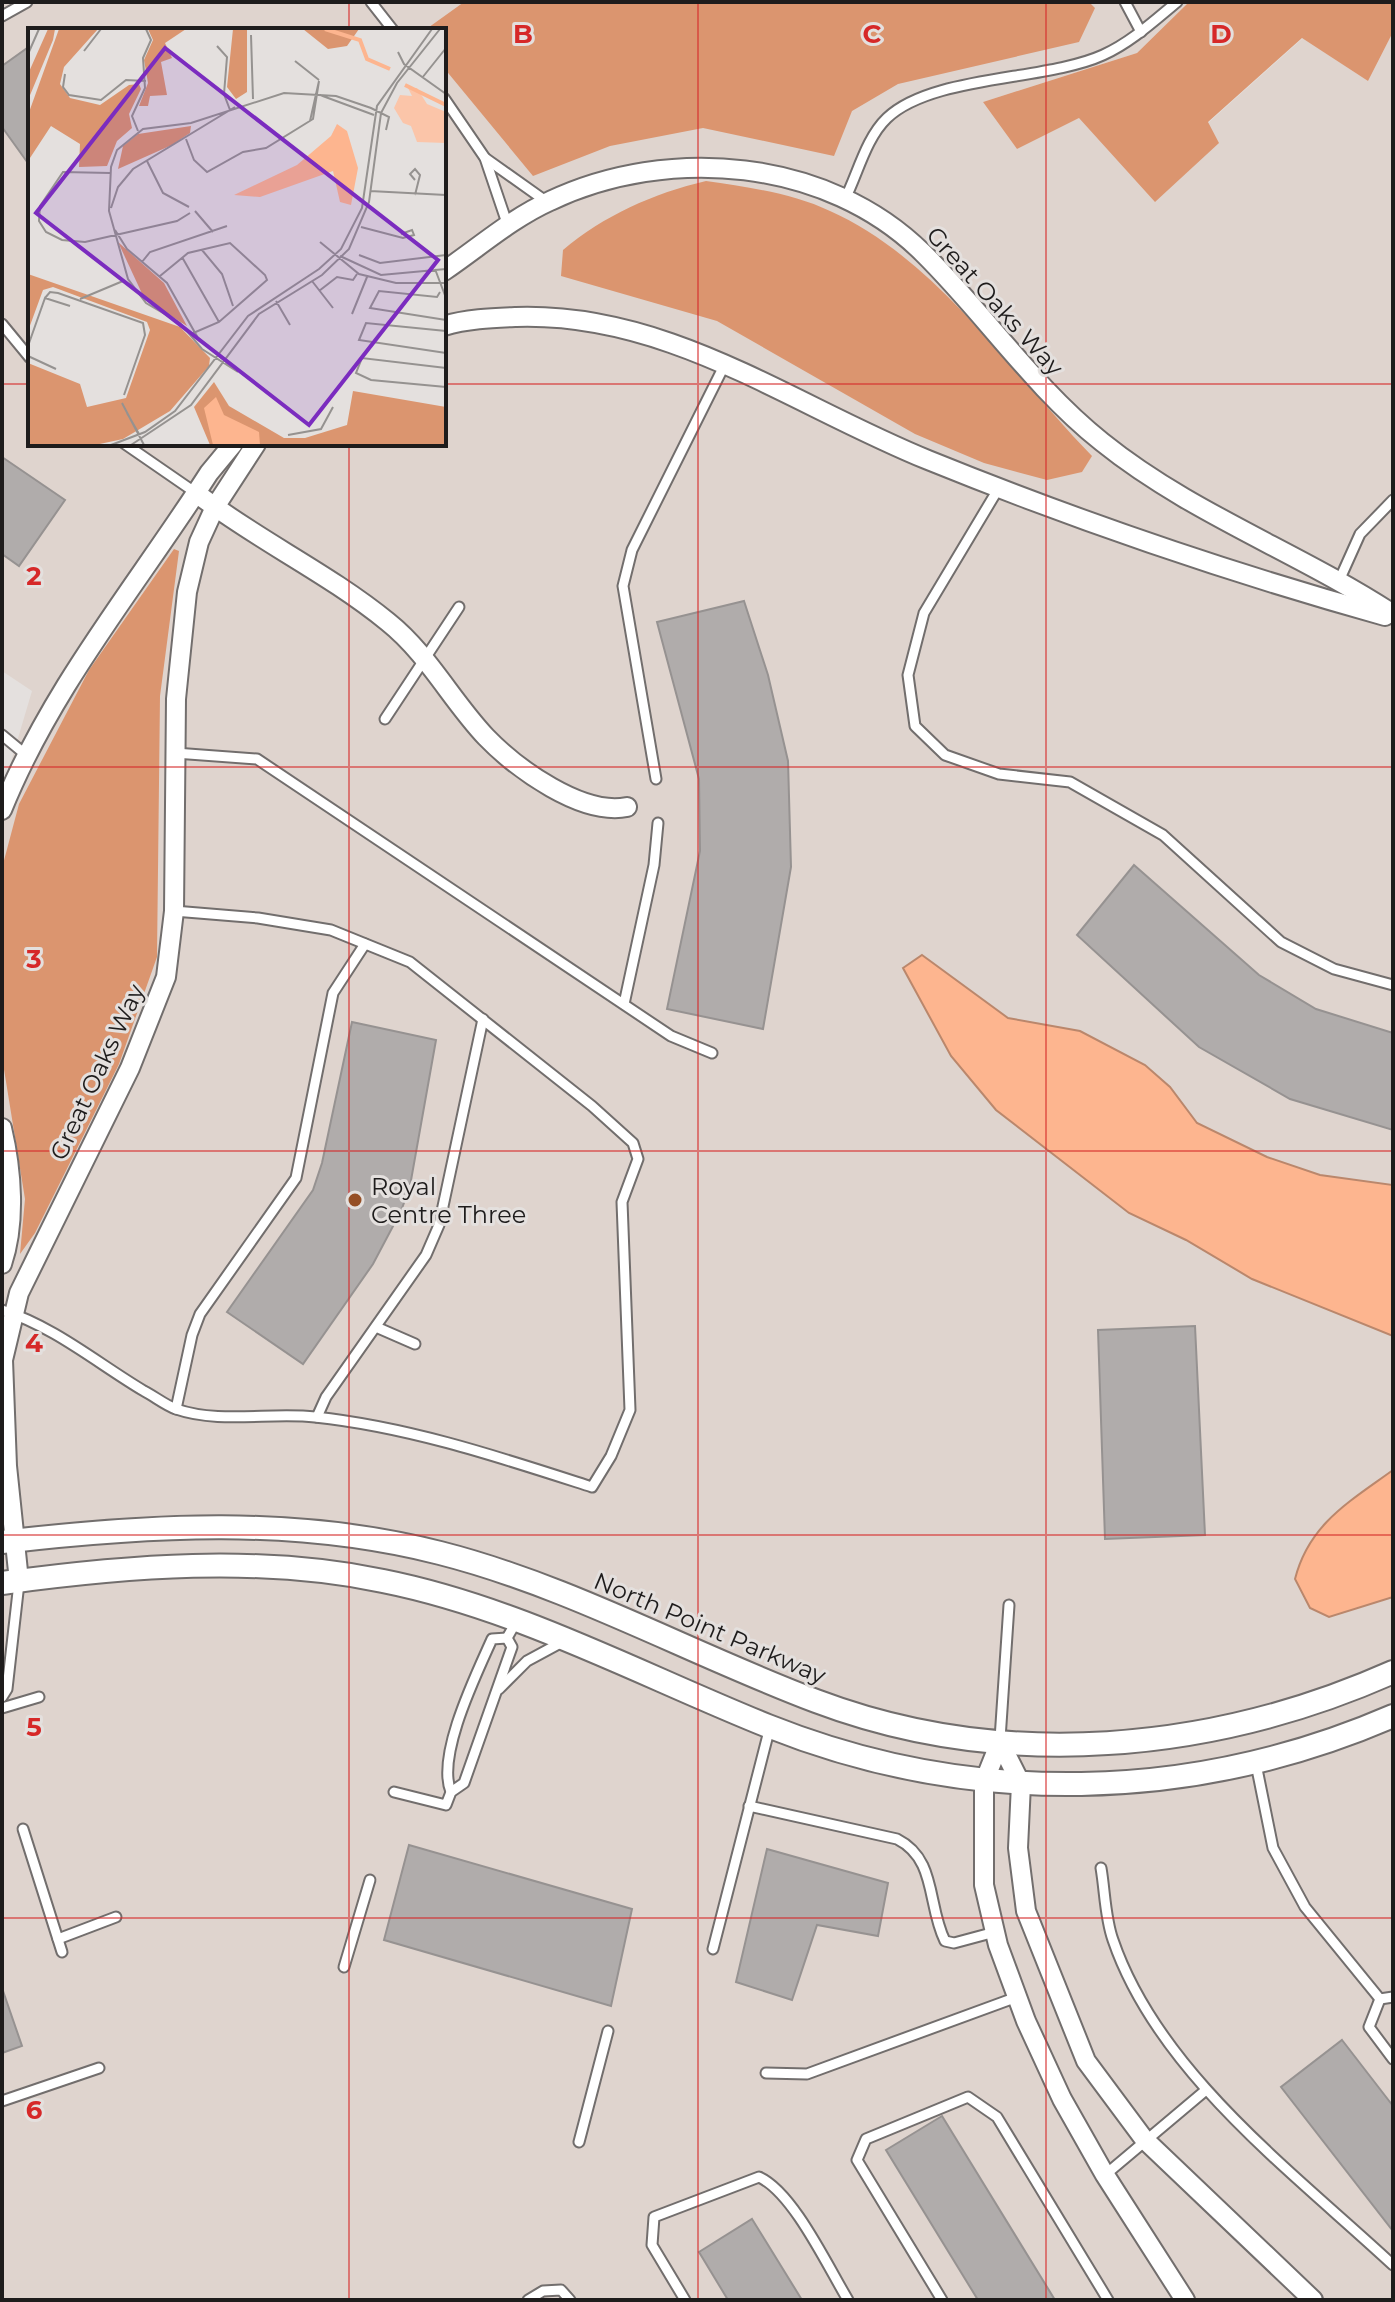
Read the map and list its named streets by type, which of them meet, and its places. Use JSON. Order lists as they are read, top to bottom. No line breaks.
{"streets":{"street":["Great Oaks Way","North Point Parkway"]},"crossings":[["Great Oaks Way","North Point Parkway"]],"places":["Royal Centre Three"],"grid":{"columns":["B","C","D"],"rows":["2","3","4","5","6"]}}
